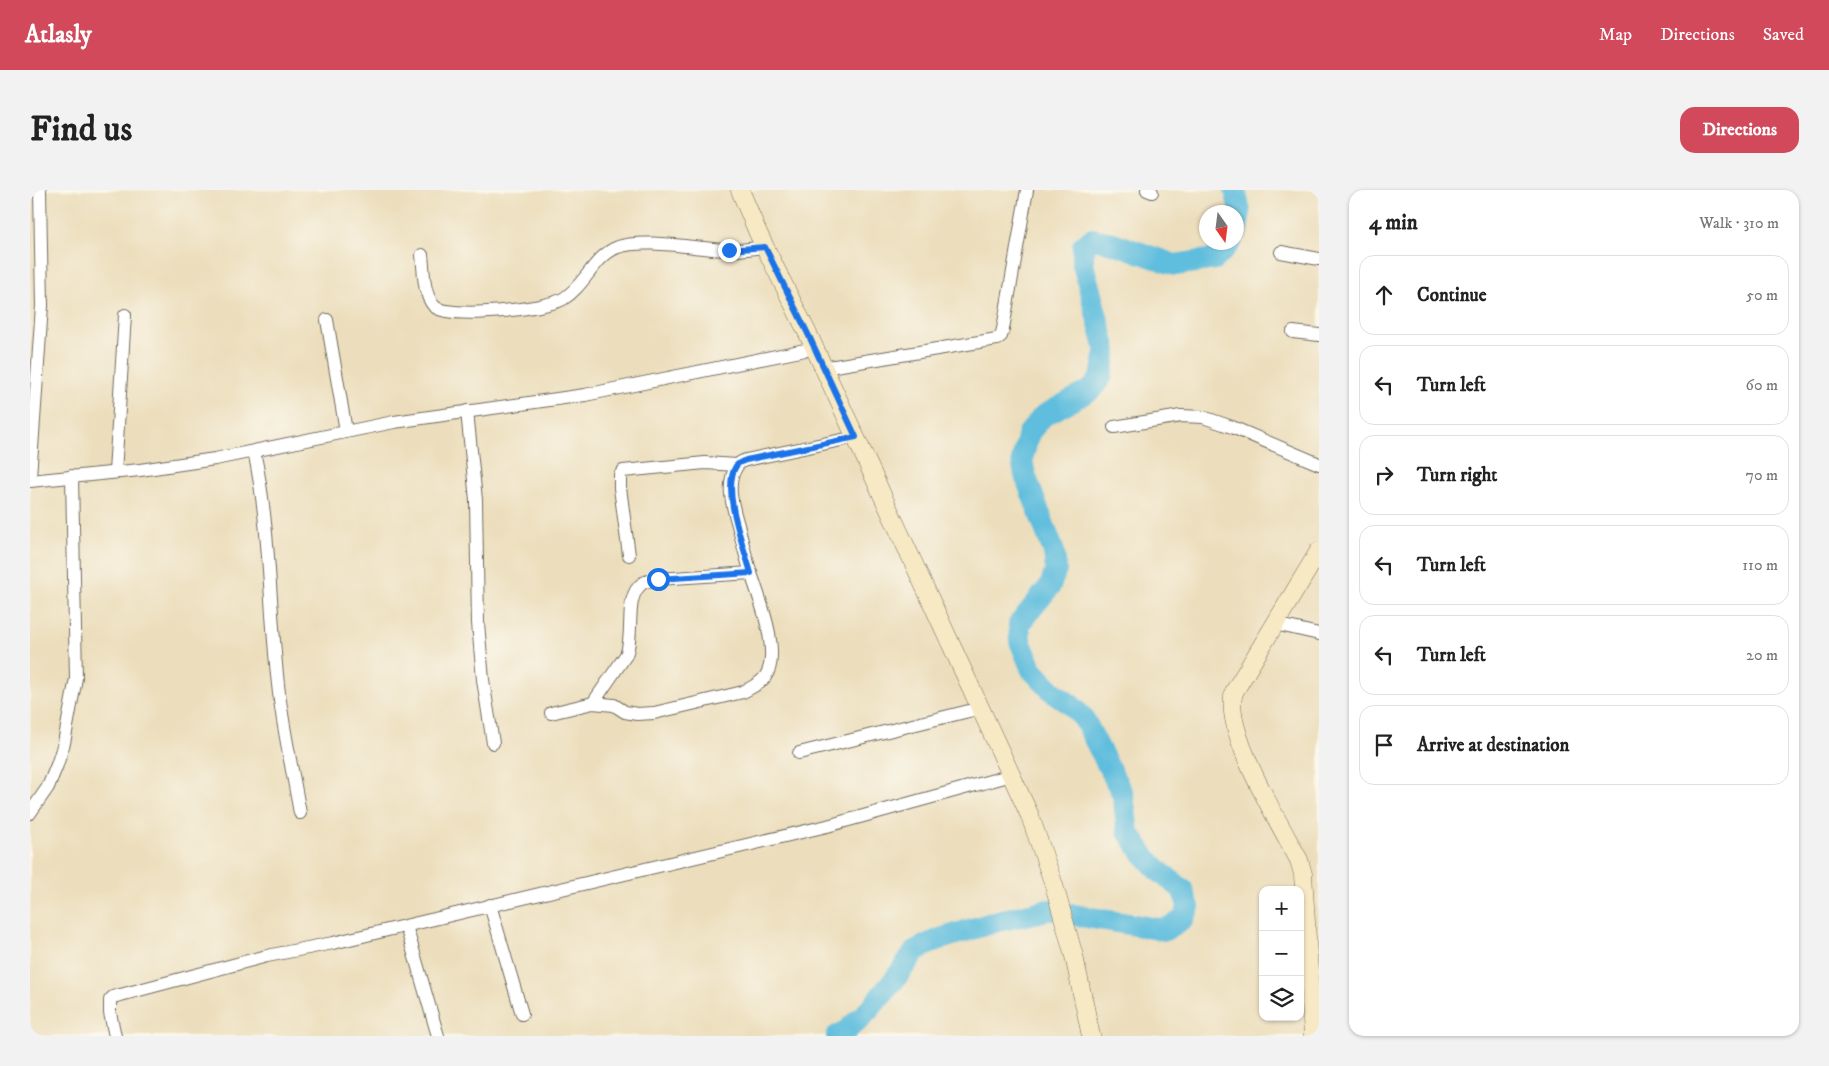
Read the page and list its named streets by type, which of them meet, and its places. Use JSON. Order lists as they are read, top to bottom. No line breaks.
{"north":"bottom","page":{"header":"Atlasly","nav":["Map","Directions","Saved"],"buttons":"Directions","title":"Find us","heading":["4 min","Walk · 310 m"],"list":[["Continue","50 m"],["Turn left","60 m"],["Turn right","70 m"],["Turn left","110 m"],["Turn left","20 m"],"Arrive at destination"],"map_buttons":["+","−"]}}
